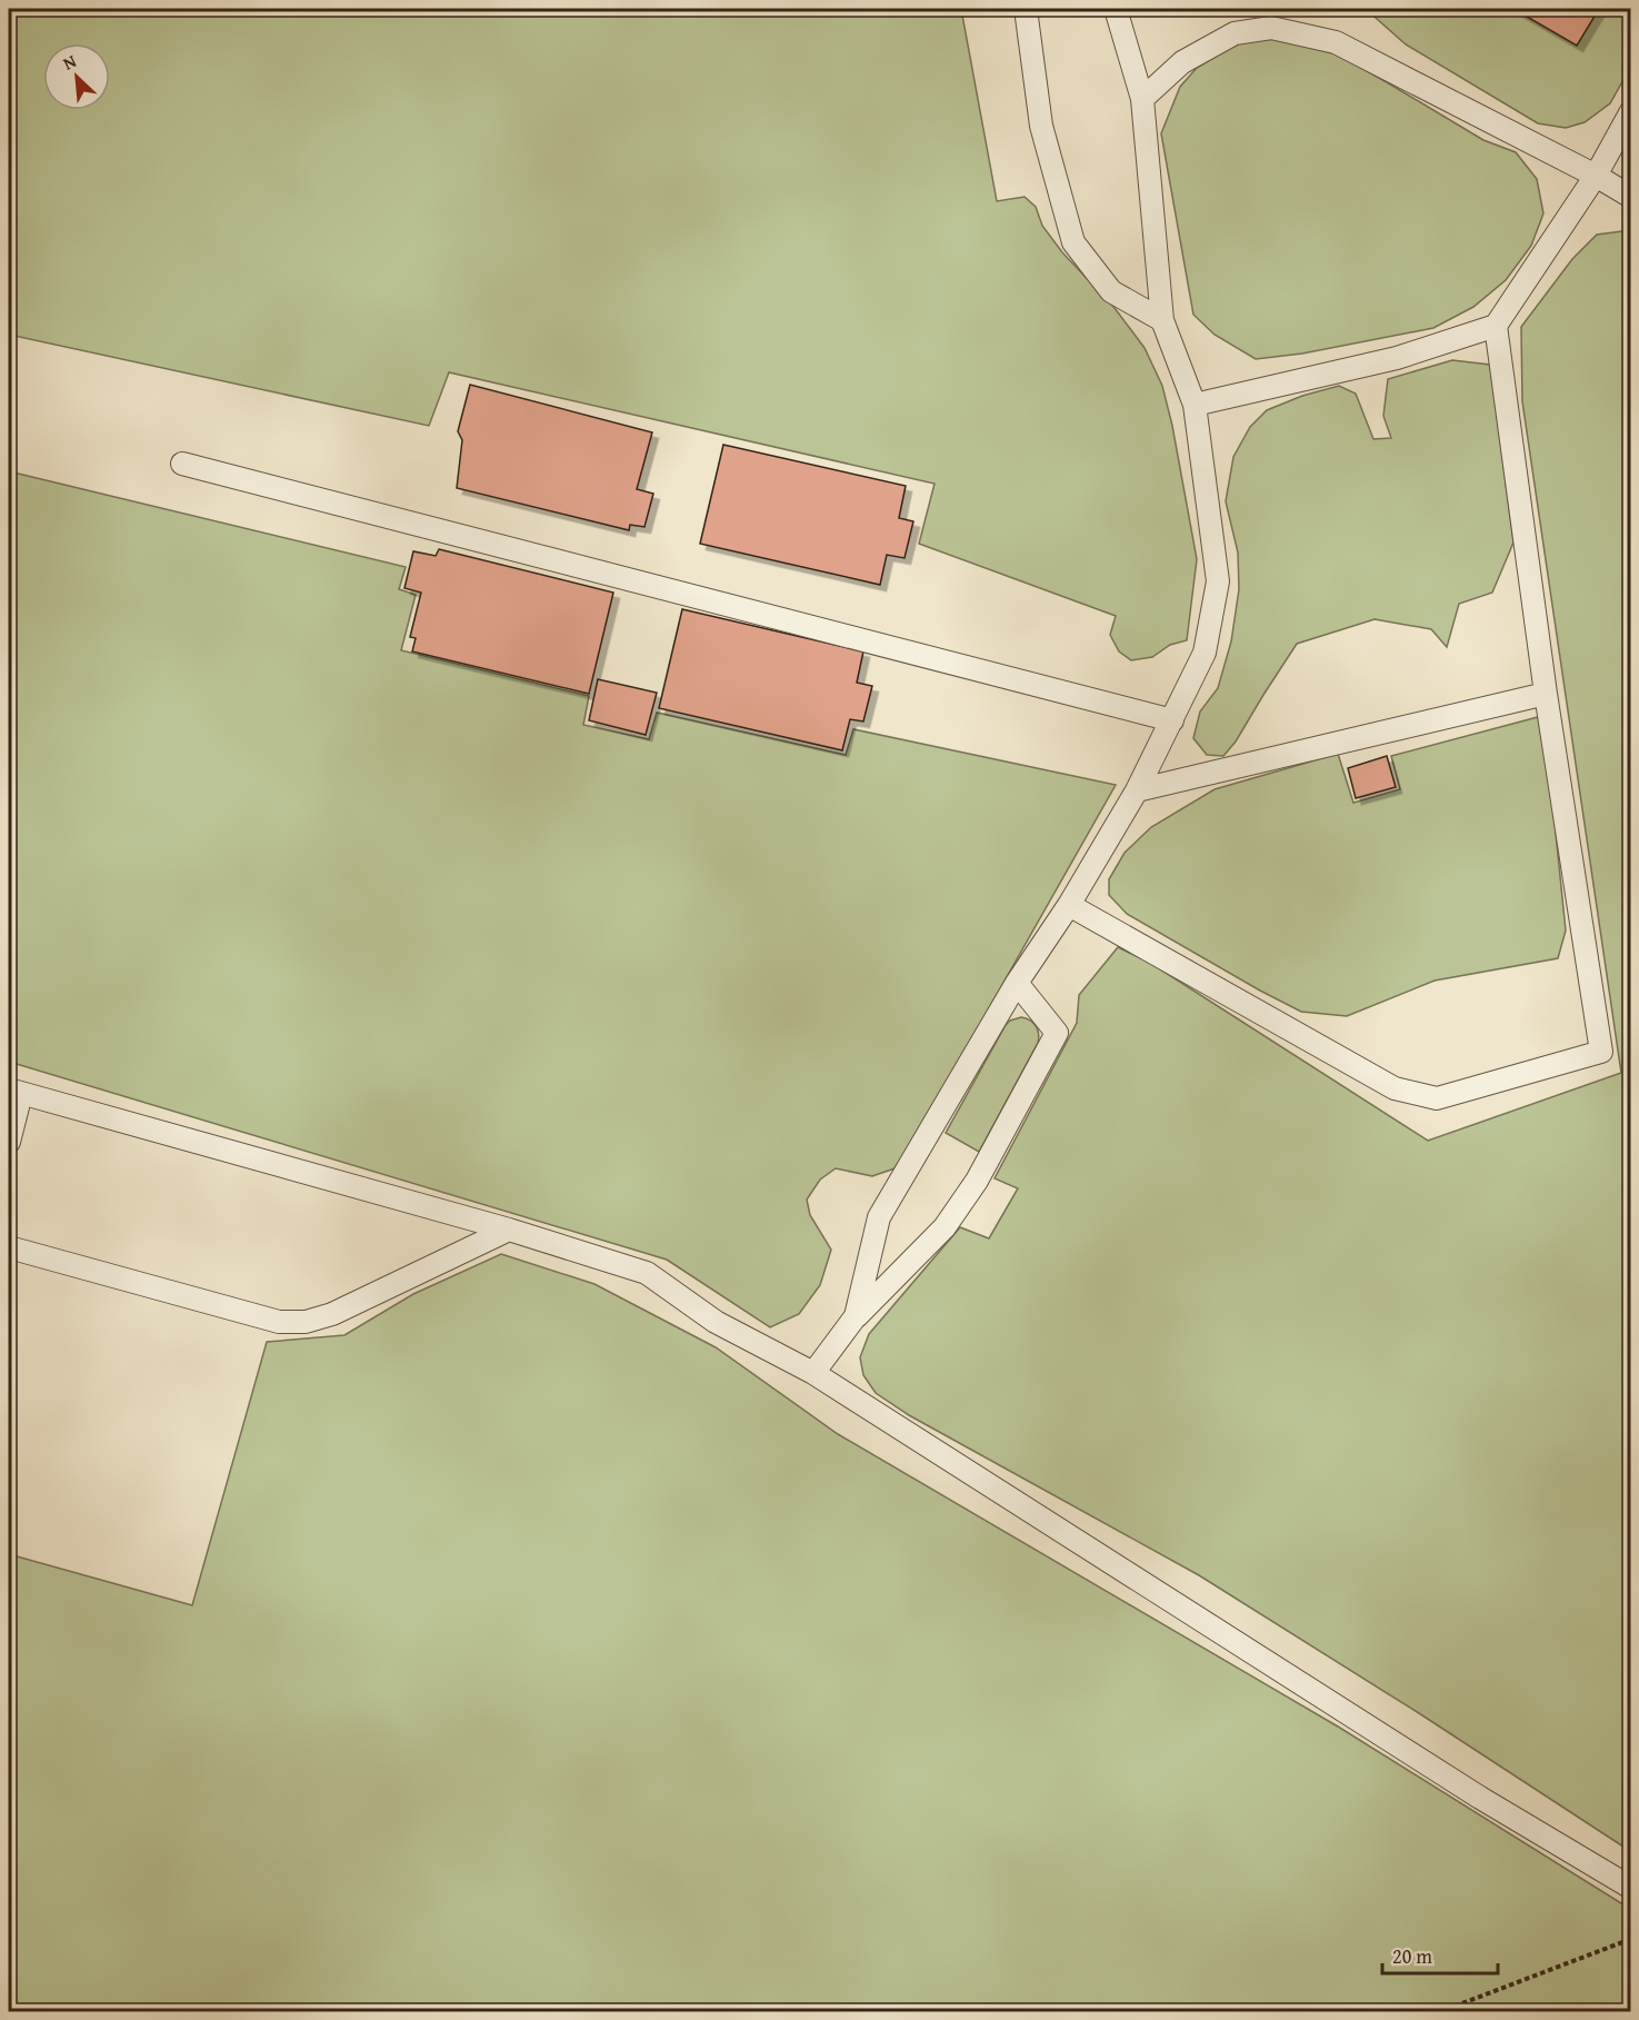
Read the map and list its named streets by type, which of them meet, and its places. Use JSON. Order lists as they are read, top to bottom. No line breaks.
{"scale_bar":"20 m","north":"top left"}
